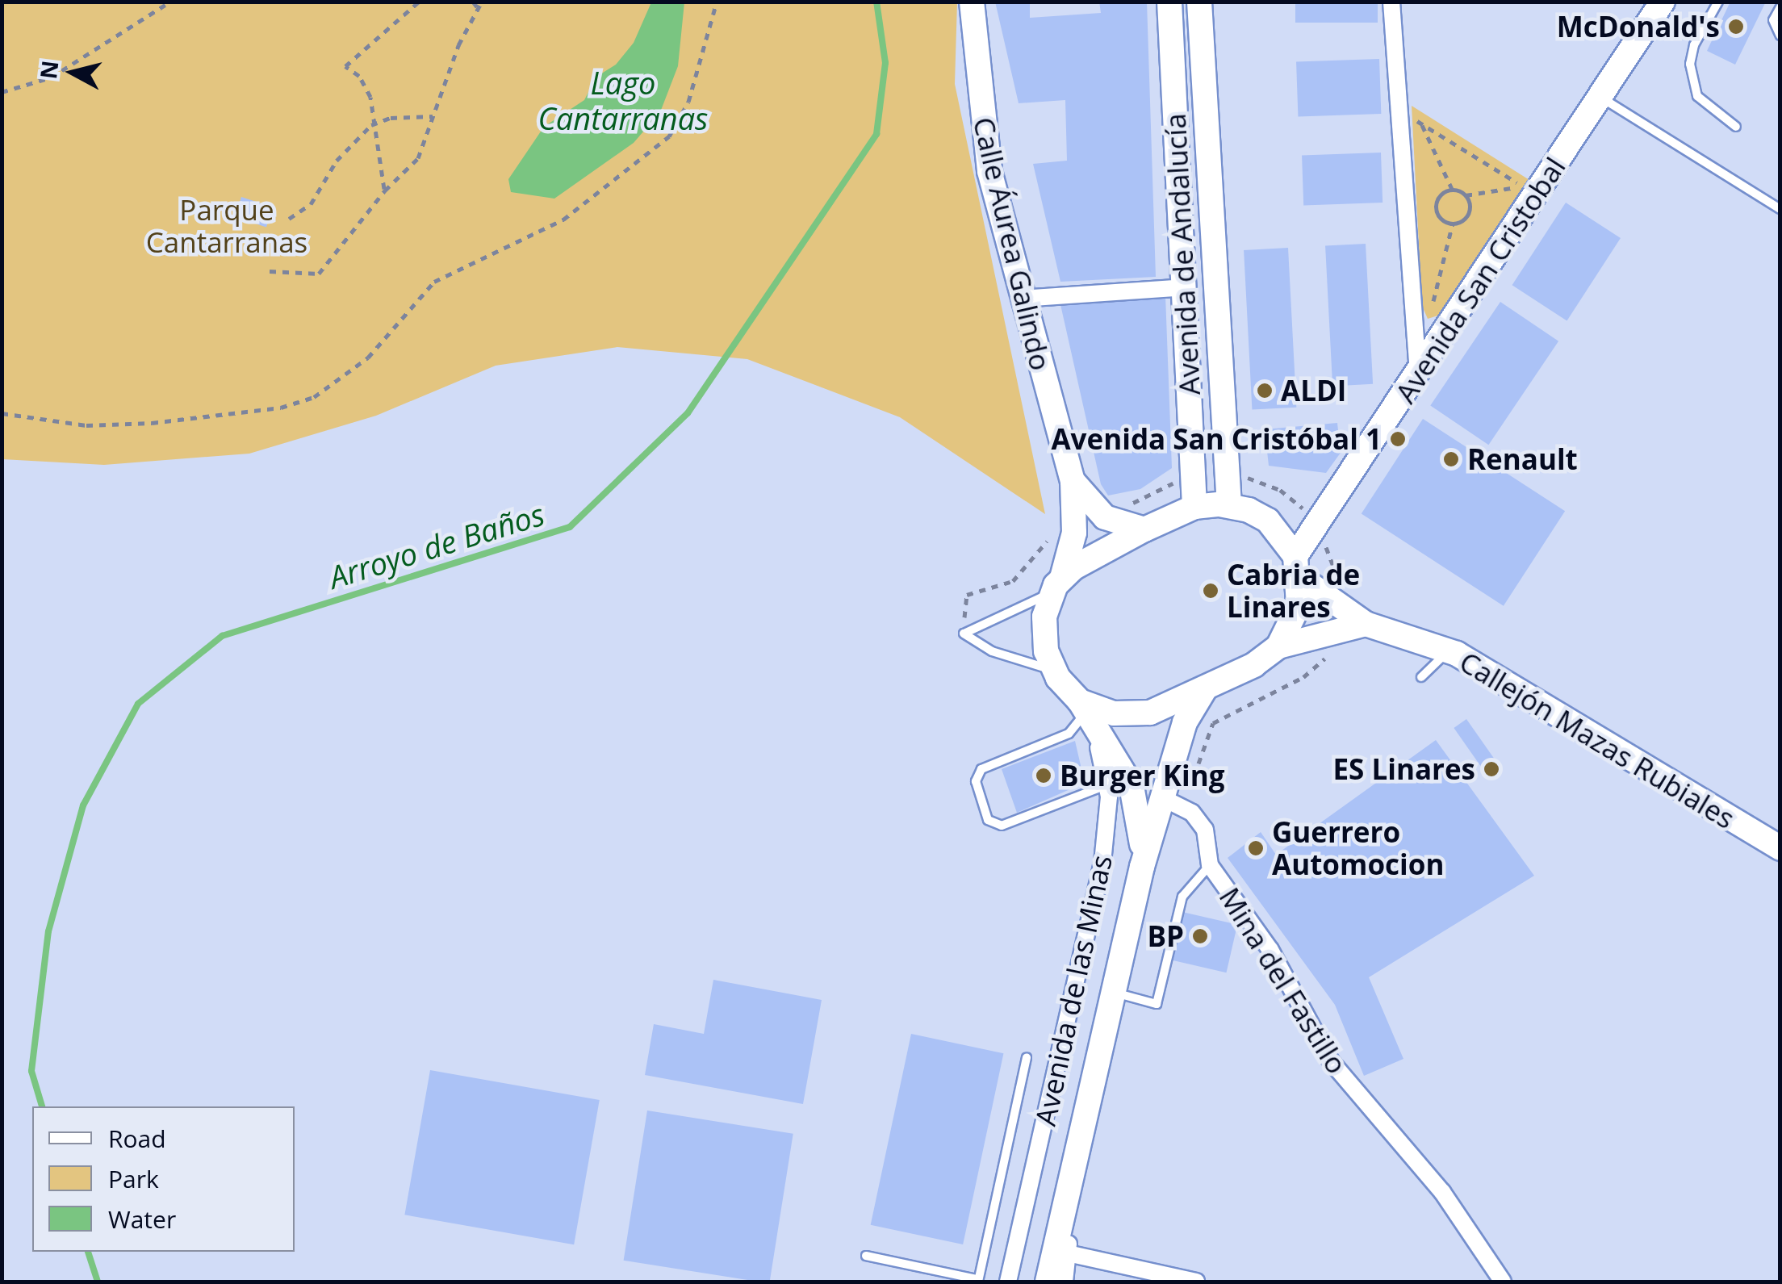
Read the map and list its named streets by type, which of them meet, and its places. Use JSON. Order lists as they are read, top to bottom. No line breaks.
{"streets":{"main road":["Calle Áurea Galindo","Avenida de Andalucía","Avenida San Cristobal","Callejón Mazas Rubiales"],"street":["Mina del Fastillo","Avenida de las Minas"]},"crossings":[["Avenida de Andalucía","Avenida San Cristobal"],["Avenida de Andalucía","Avenida de las Minas"],["Avenida San Cristobal","Avenida de las Minas"]],"water":["Lago Cantarranas","Arroyo de Baños"],"parks":["Parque Cantarranas"],"places":["McDonald's","ALDI","Avenida San Cristóbal 1","Renault","Cabria de Linares","ES Linares","Burger King","Guerrero Automocion","BP"],"legend":["Road","Park","Water"],"north":"left"}
